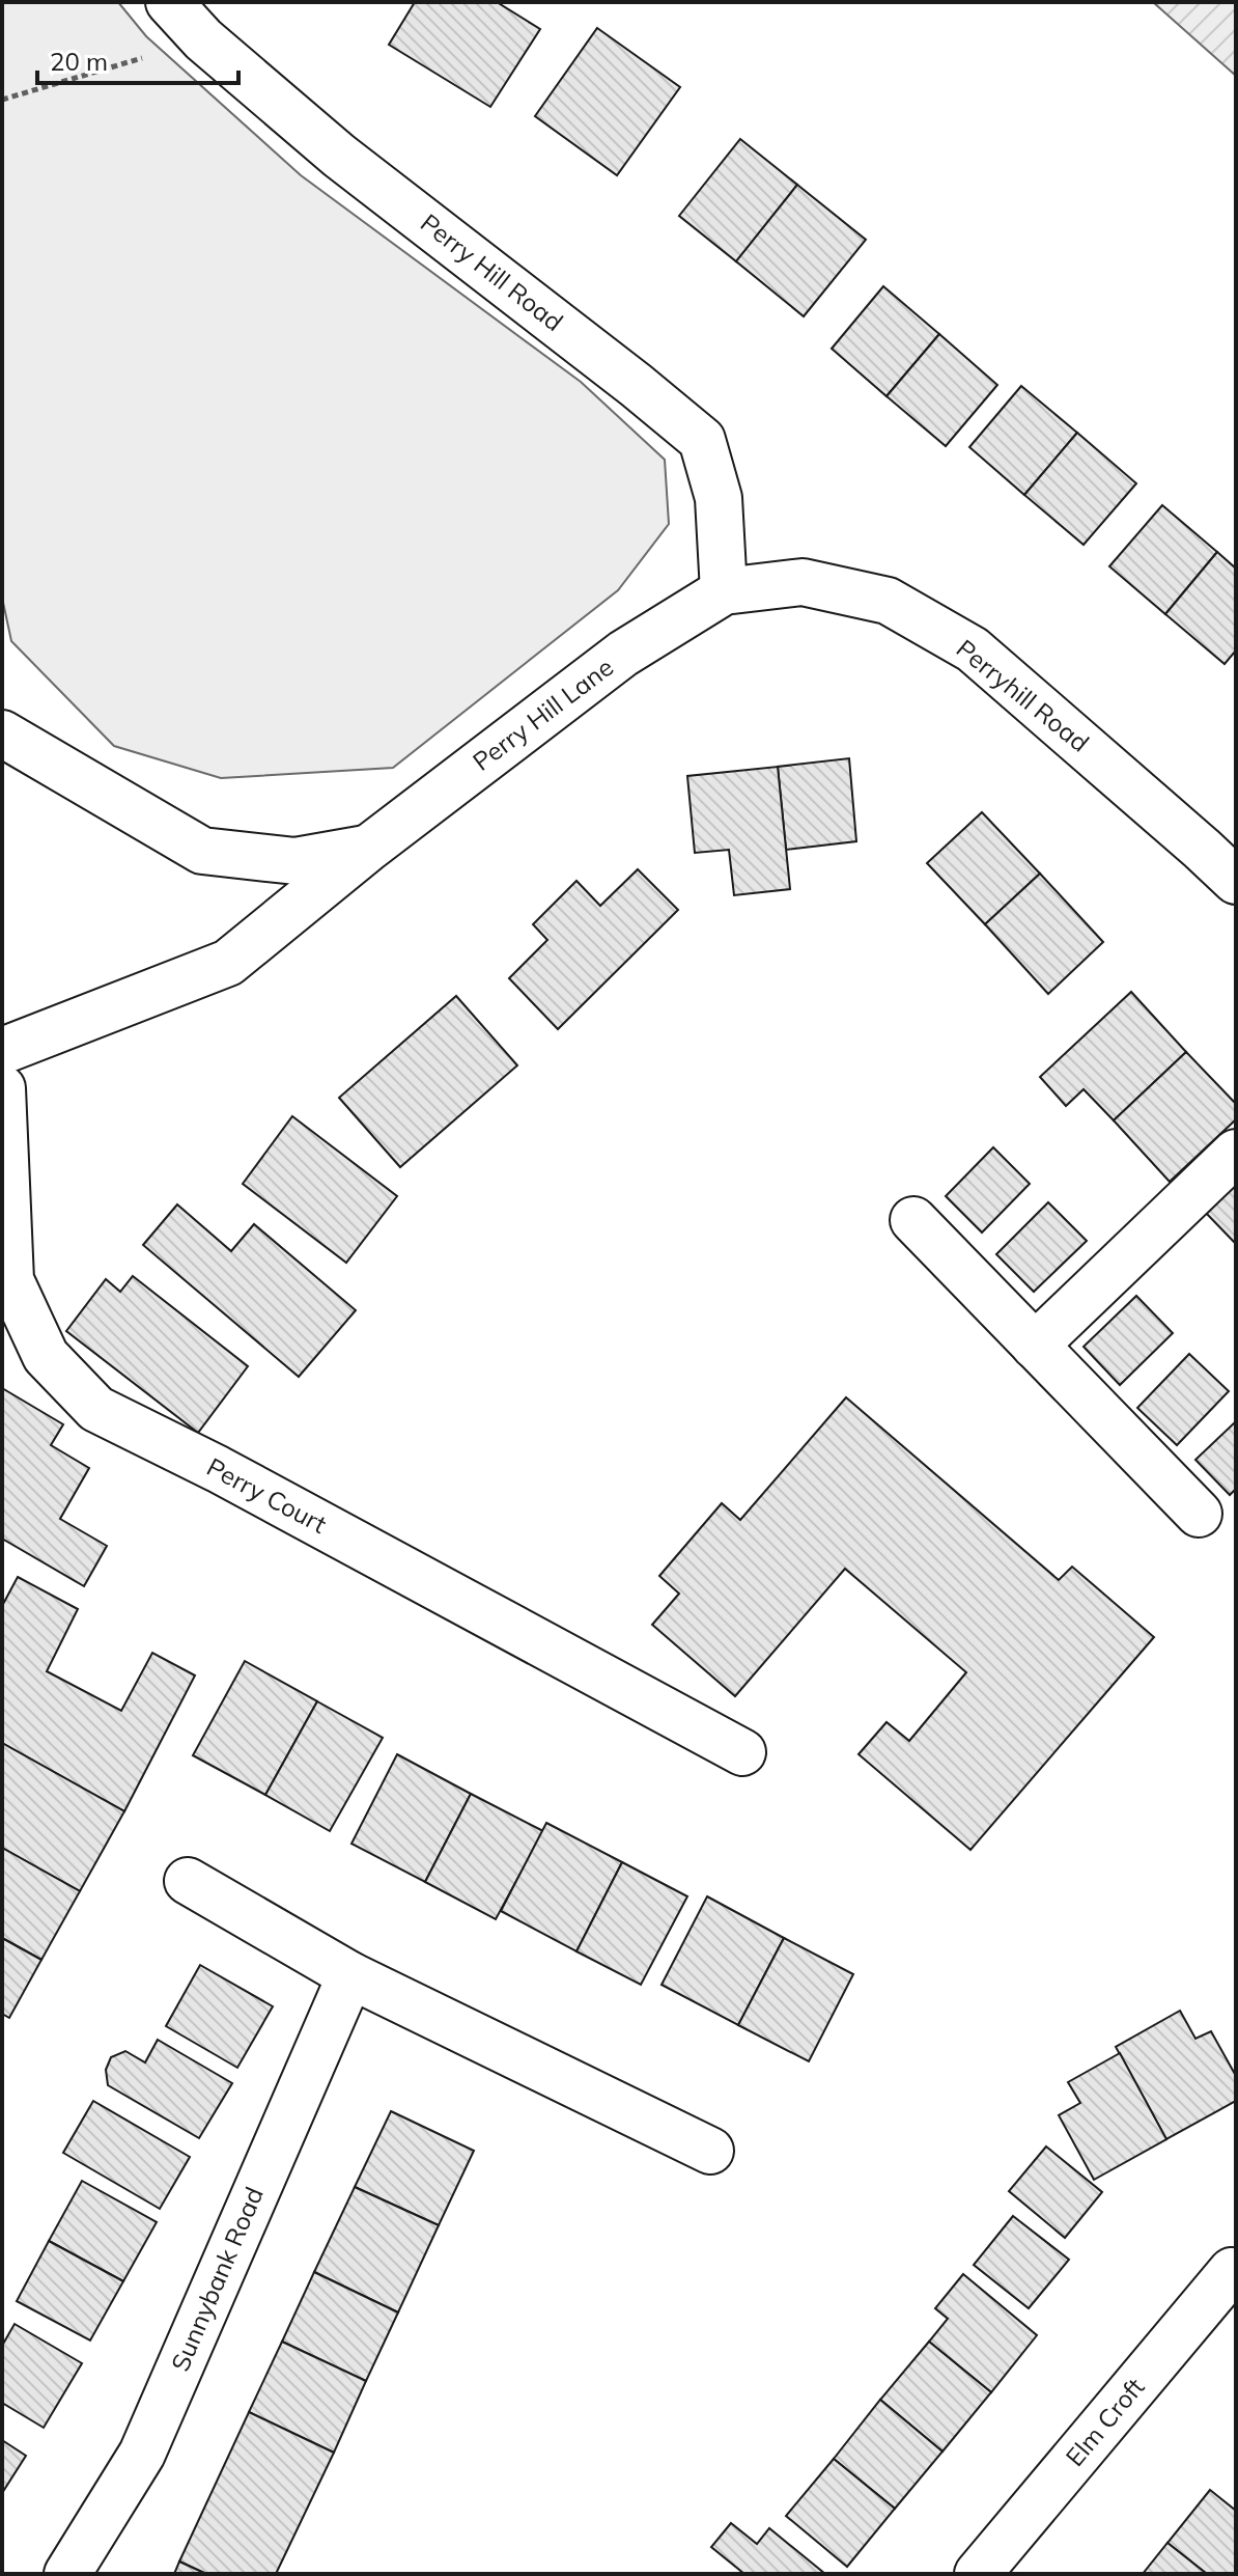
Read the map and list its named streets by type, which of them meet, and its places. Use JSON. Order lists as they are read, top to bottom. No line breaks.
{"streets":{"street":["Perry Hill Road","Perryhill Road","Perry Hill Lane","Perry Court","Sunnybank Road","Elm Croft"]},"crossings":[["Perry Hill Road","Perryhill Road"],["Perry Hill Road","Perry Hill Lane"],["Perryhill Road","Perry Hill Lane"]],"scale_bar":"20 m"}
